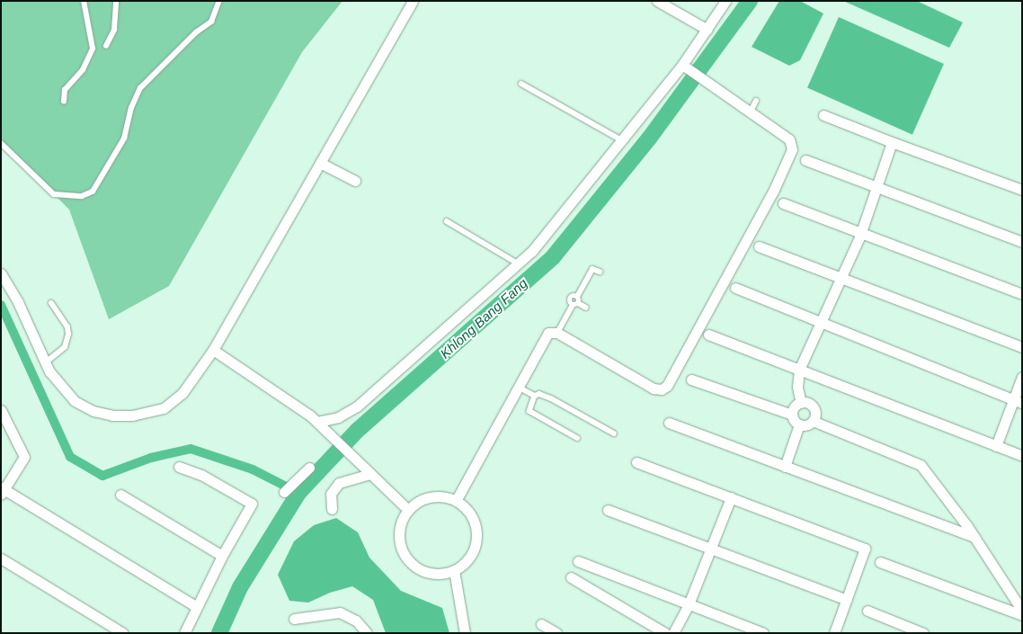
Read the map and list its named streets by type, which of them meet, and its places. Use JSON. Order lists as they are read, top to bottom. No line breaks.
{"water":["Khlong Bang Fang"]}
